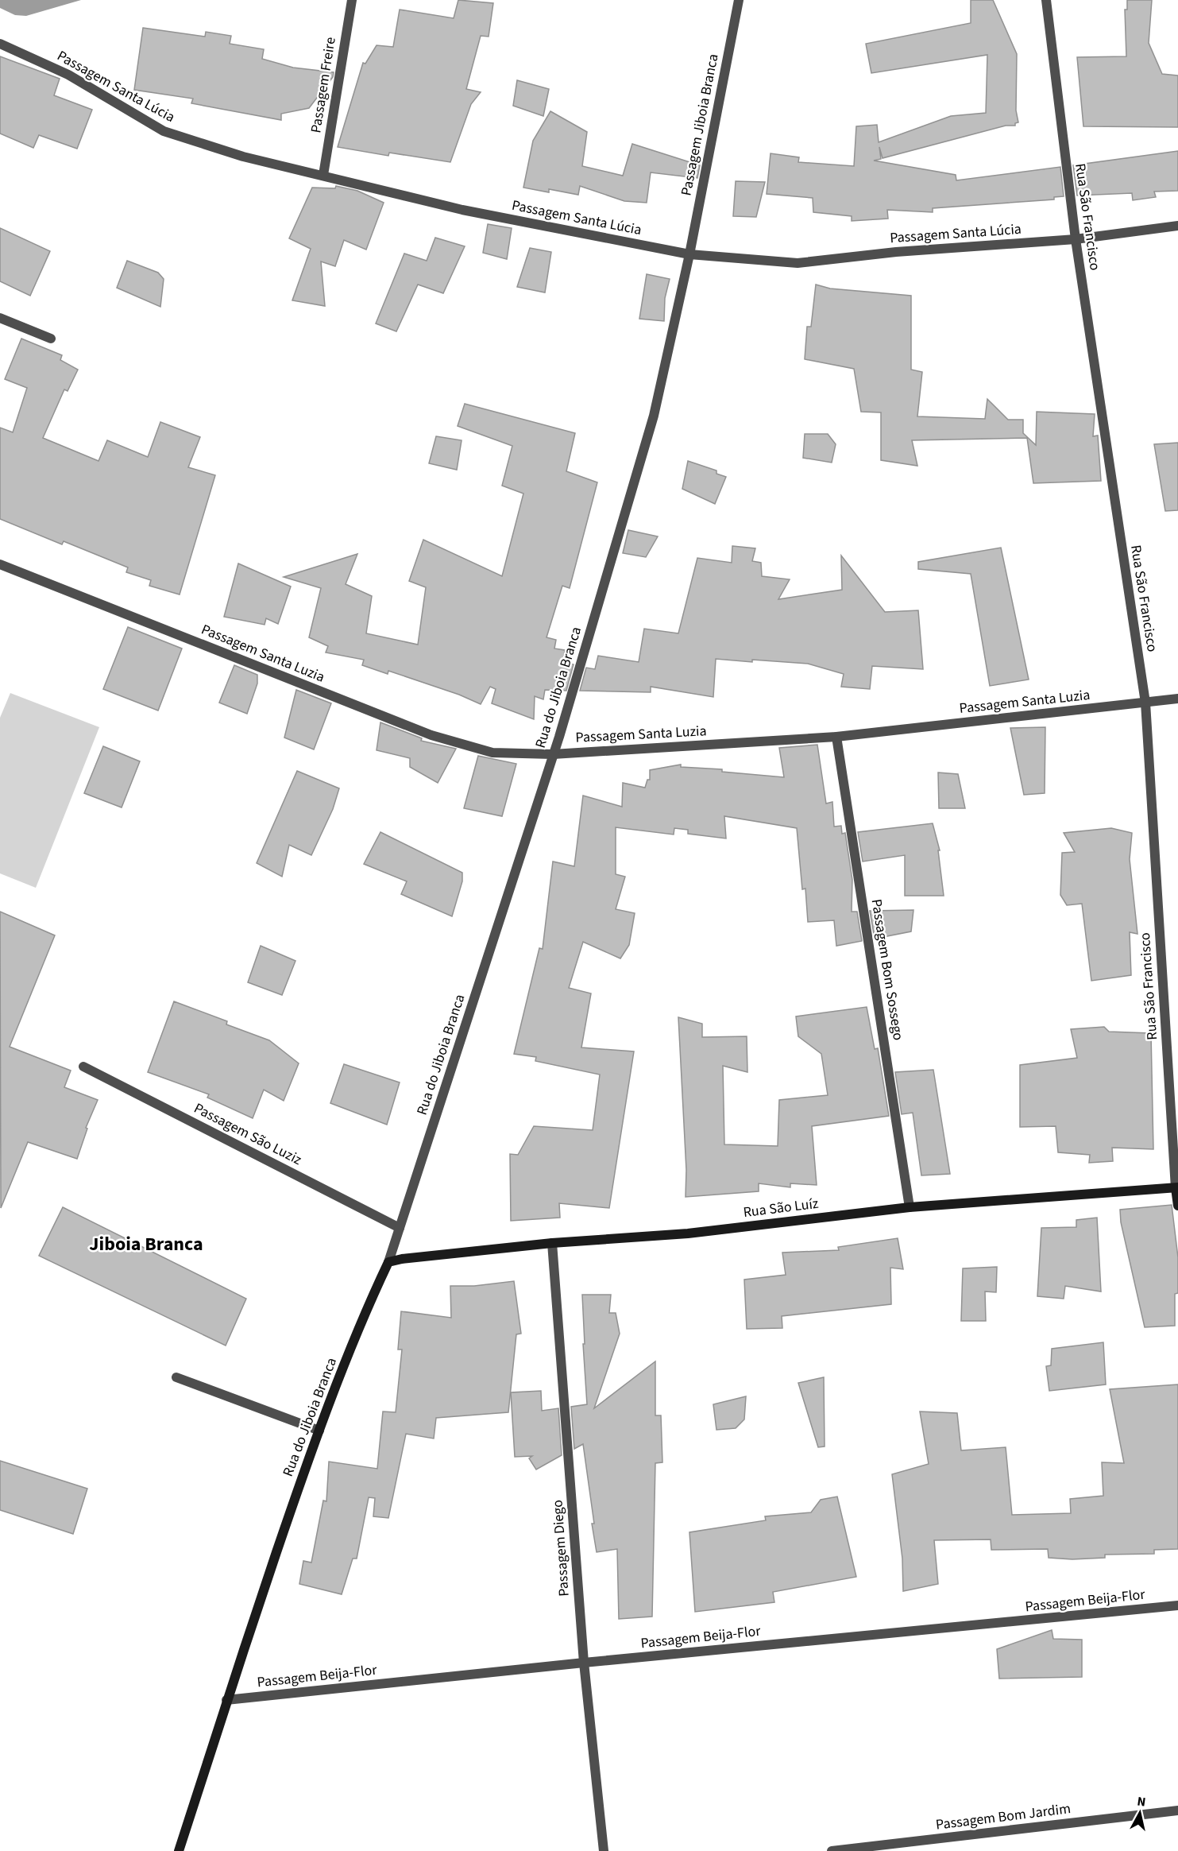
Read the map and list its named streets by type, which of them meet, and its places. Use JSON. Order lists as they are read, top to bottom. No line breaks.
{"streets":{"main road":["Rua São Francisco","Rua do Jiboia Branca","Rua São Luíz"],"street":["Passagem Freire","Passagem Santa Lúcia","Passagem Jiboia Branca","Passagem Santa Luzia","Passagem Bom Sossego","Passagem São Luziz","Passagem Diego","Passagem Beija-Flor","Passagem Bom Jardim"]},"crossings":[["Passagem Freire","Passagem Santa Lúcia"],["Passagem Santa Lúcia","Passagem Jiboia Branca"],["Passagem Santa Lúcia","Rua São Francisco"],["Passagem Santa Lúcia","Rua do Jiboia Branca"],["Passagem Jiboia Branca","Rua do Jiboia Branca"],["Rua São Francisco","Passagem Santa Luzia"],["Rua São Francisco","Rua São Luíz"],["Passagem Santa Luzia","Rua do Jiboia Branca"],["Passagem Santa Luzia","Passagem Bom Sossego"],["Rua do Jiboia Branca","Passagem São Luziz"],["Rua do Jiboia Branca","Rua São Luíz"],["Rua do Jiboia Branca","Passagem Beija-Flor"],["Passagem Bom Sossego","Rua São Luíz"],["Rua São Luíz","Passagem Diego"],["Passagem Diego","Passagem Beija-Flor"]],"districts":["Jiboia Branca"],"north":"top"}
